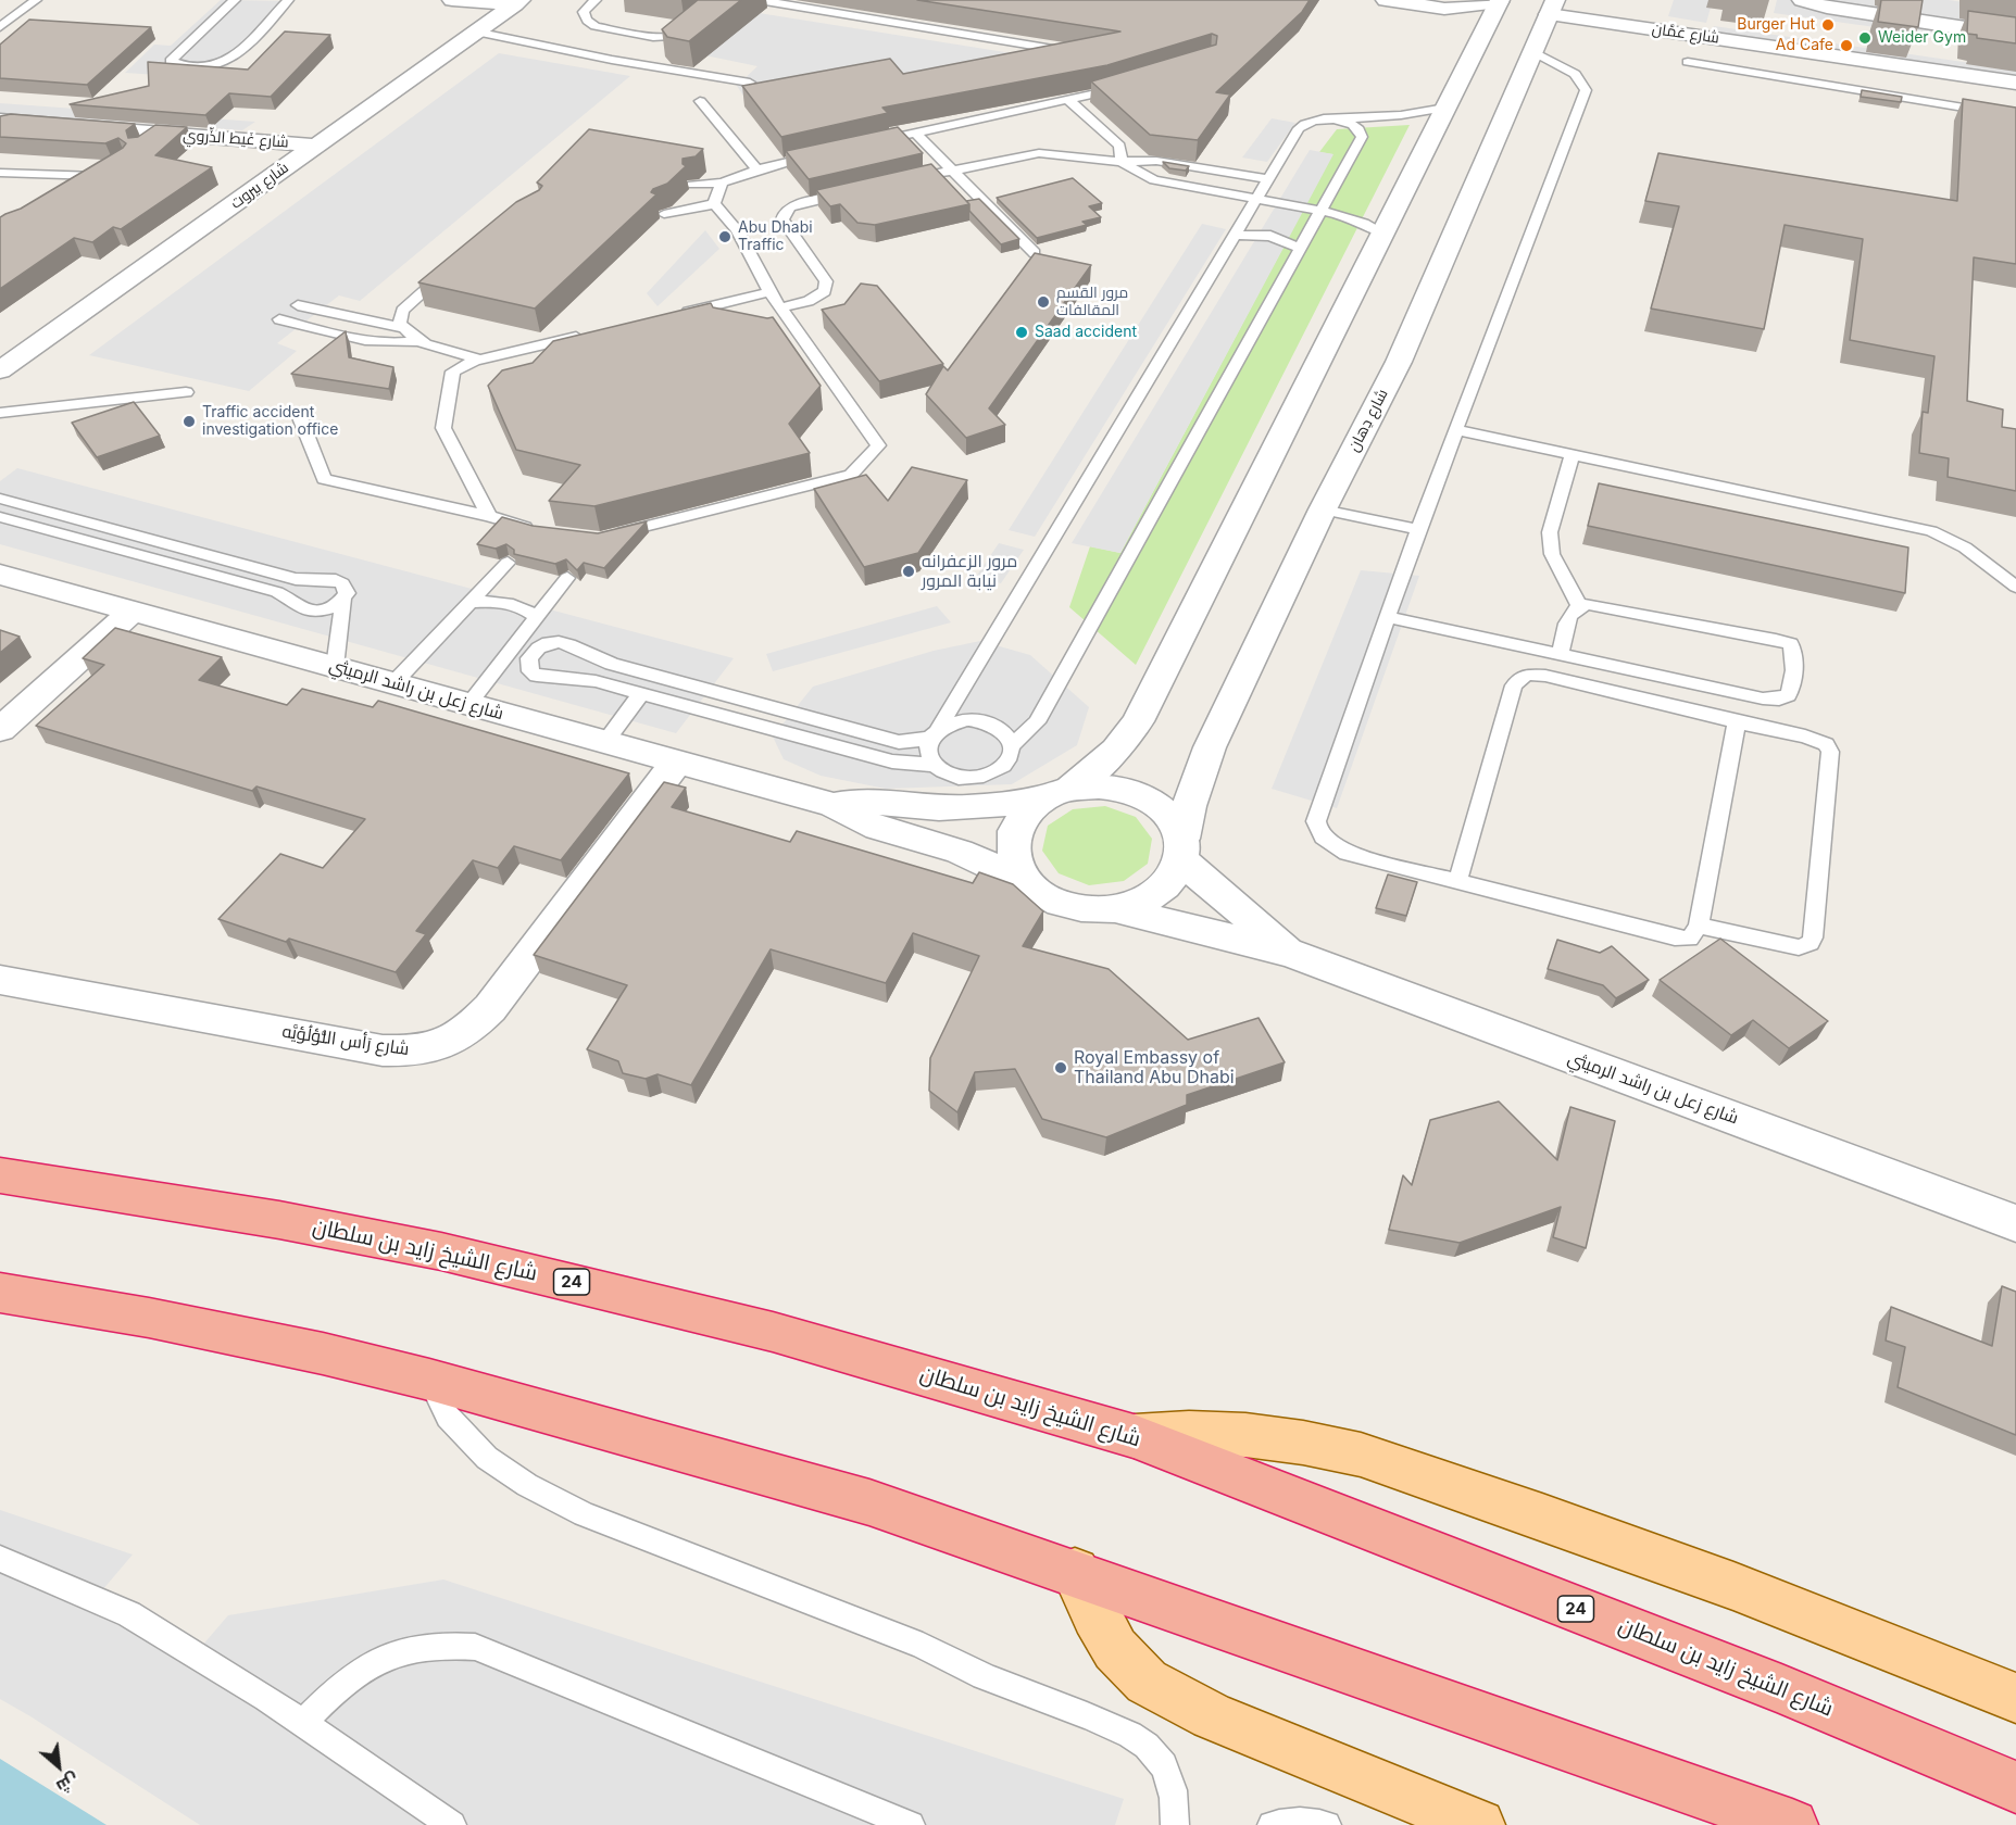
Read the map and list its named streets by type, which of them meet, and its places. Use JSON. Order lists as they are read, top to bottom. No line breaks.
{"streets":{"highway":["شارع الشيخ زايد بن سلطان","24"],"street":["شارع عَمَّان","شارع غَيط الذِّروي","شارع بيروت","شارع دِهان","شارع زعل بن راشد الرميثي","شارع رَأس اللُّؤلُؤيَّه"]},"crossings":[["شارع عَمَّان","شارع دِهان"],["شارع غَيط الذِّروي","شارع بيروت"],["شارع دِهان","شارع زعل بن راشد الرميثي"],["شارع زعل بن راشد الرميثي","شارع رَأس اللُّؤلُؤيَّه"]],"places":["Burger Hut","Weider Gym","Ad Cafe","Abu Dhabi Traffic","مرور القسم المقالفات","Saad accident","Traffic accident investigation office","مرور الزعفرانه نيابة المرور","Royal Embassy of Thailand Abu Dhabi"],"north":"bottom right"}
